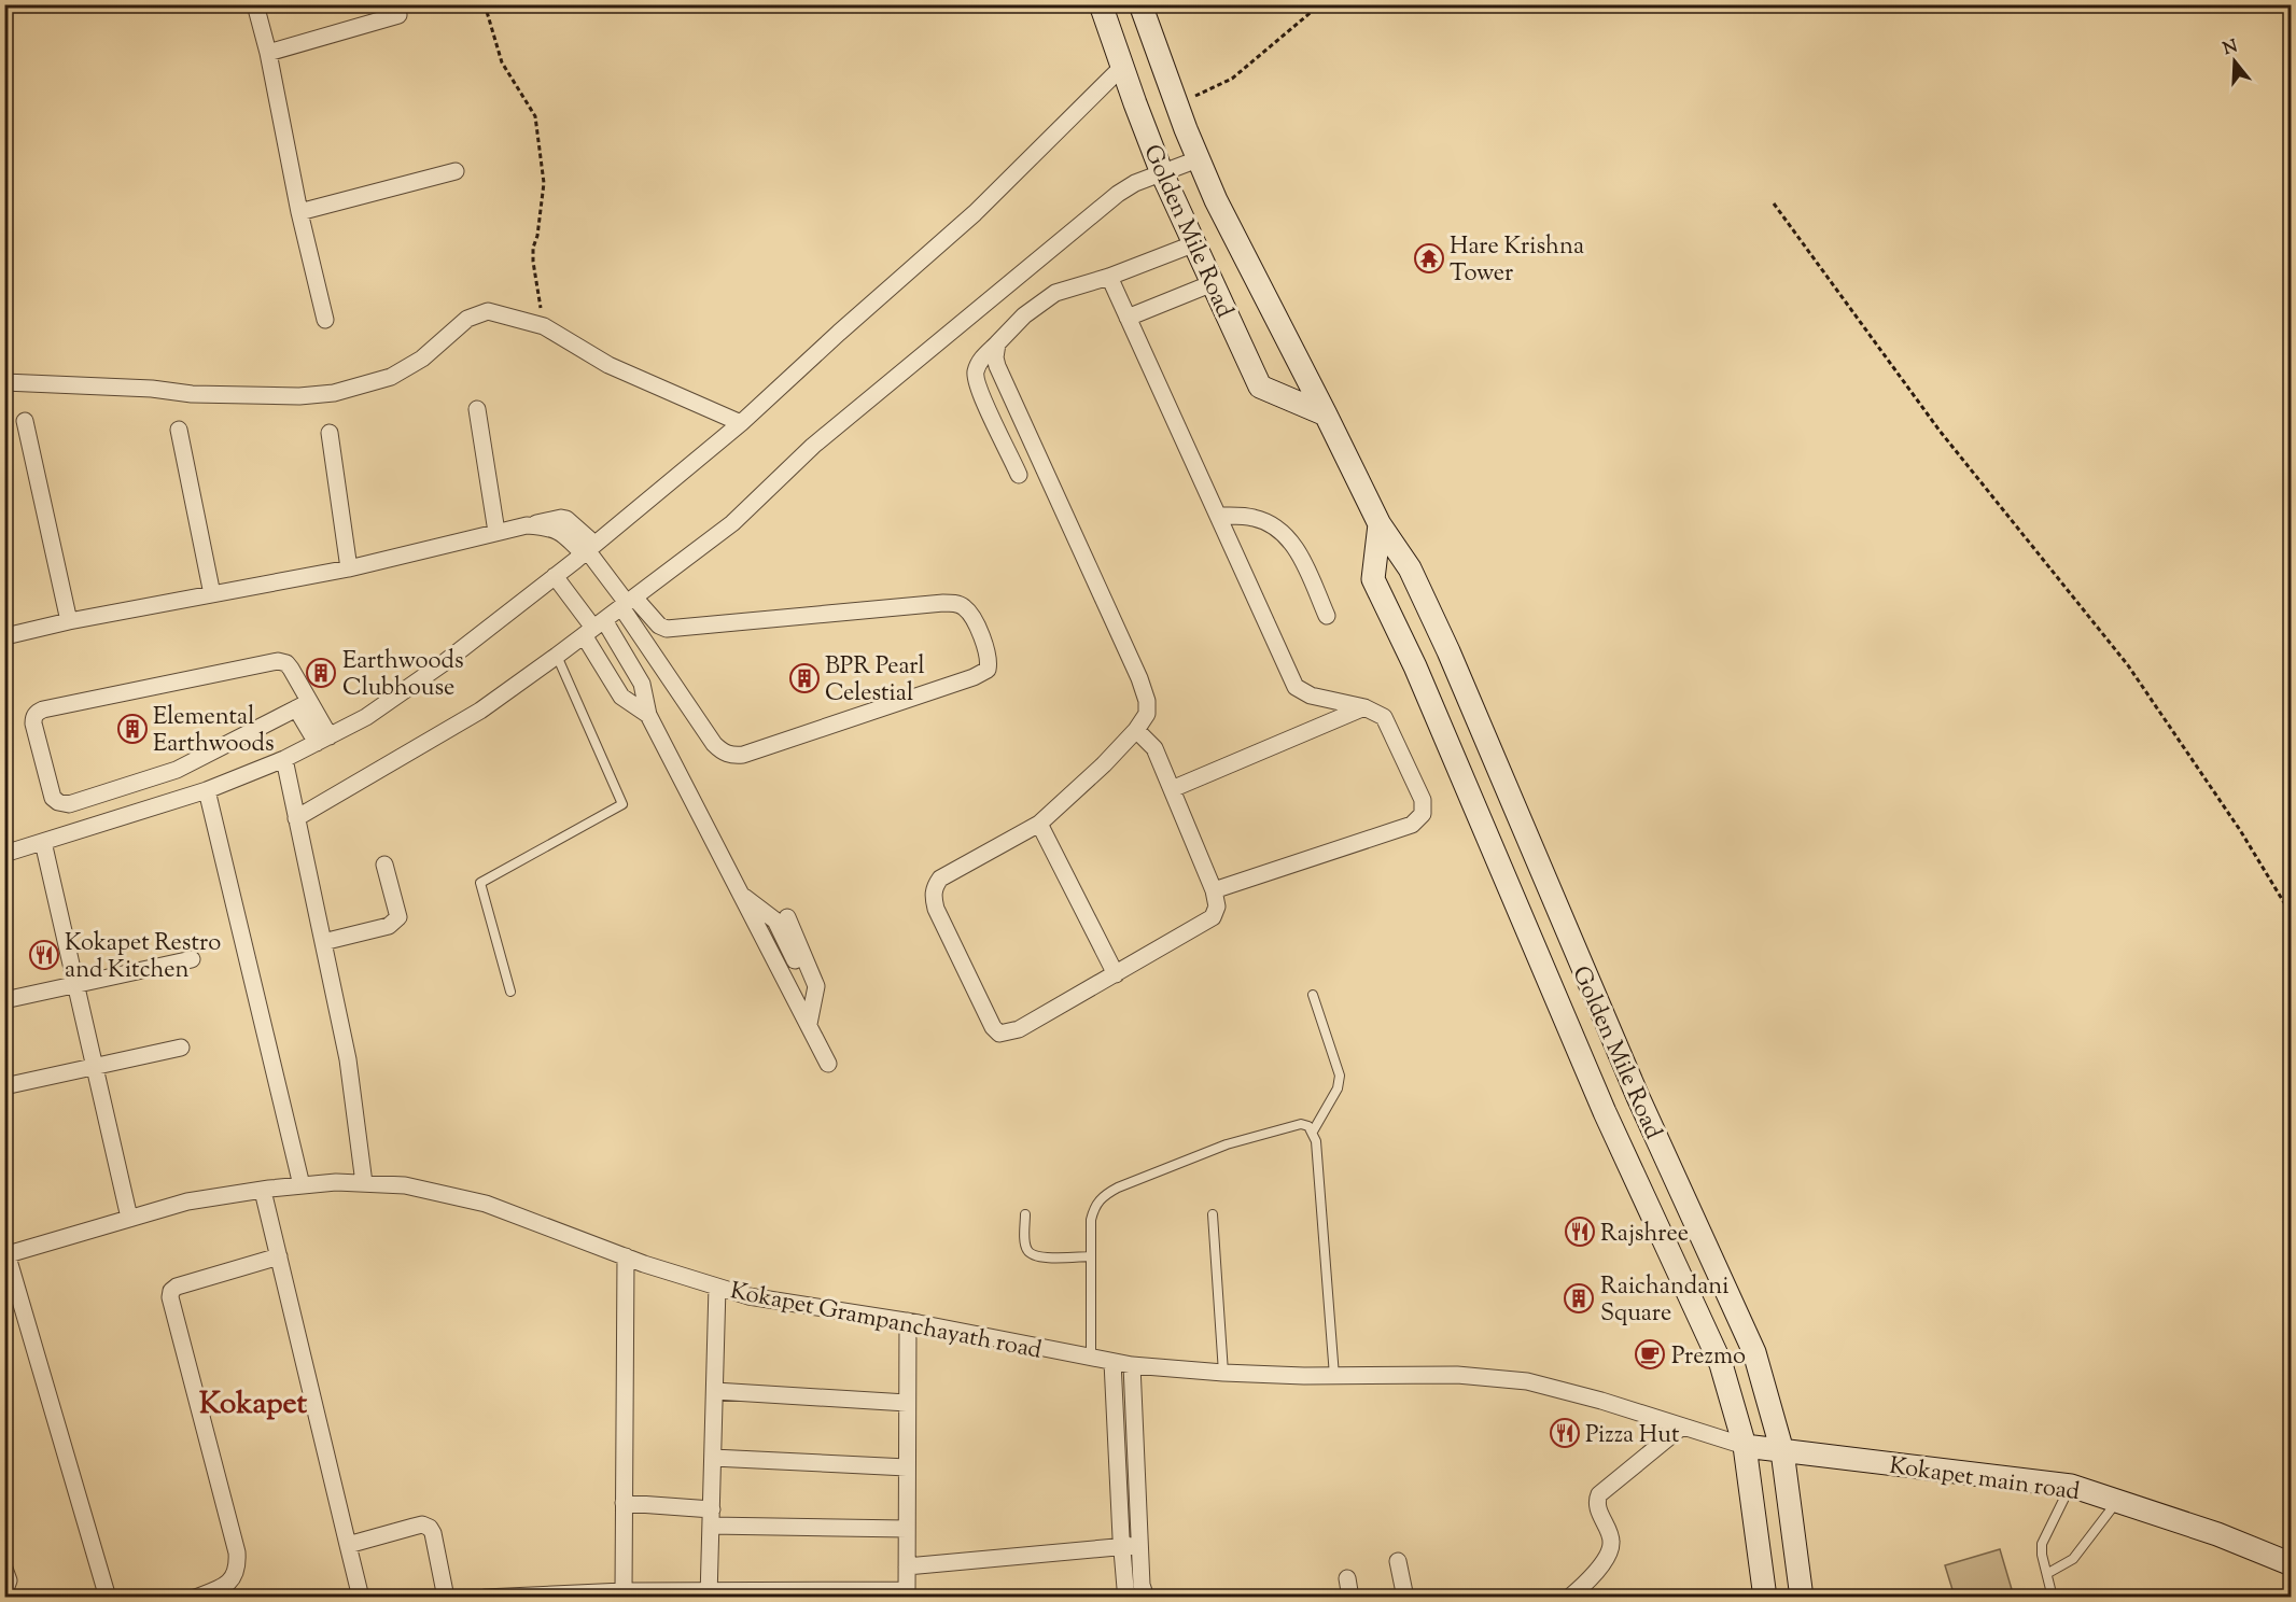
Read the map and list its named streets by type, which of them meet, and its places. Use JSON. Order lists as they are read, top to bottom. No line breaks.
{"streets":{"street":["Golden Mile Road","Kokapet Grampanchayath road","Kokapet main road"]},"crossings":[["Golden Mile Road","Kokapet Grampanchayath road"],["Golden Mile Road","Kokapet main road"],["Kokapet Grampanchayath road","Kokapet main road"]],"districts":["Kokapet"],"places":{"temple":["Hare Krishna Tower"],"building":["Earthwoods Clubhouse","BPR Pearl Celestial","Elemental Earthwoods","Raichandani Square"],"restaurant":["Kokapet Restro and Kitchen","Rajshree","Pizza Hut"],"cafe":["Prezmo"]},"north":"top"}
